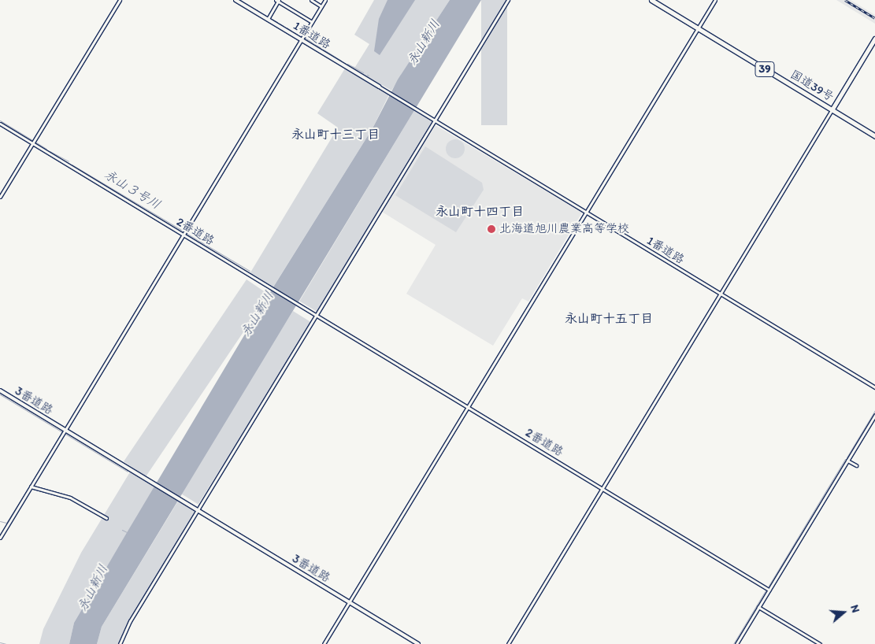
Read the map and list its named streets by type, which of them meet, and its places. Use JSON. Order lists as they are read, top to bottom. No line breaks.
{"streets":{"highway":["39","国道39号"],"street":["1番道路","2番道路","3番道路"]},"crossings":[["39","国道39号"]],"districts":["永山町十三丁目","永山町十四丁目","永山町十五丁目"],"water":["永山新川","永山３号川"],"places":["北海道旭川農業高等学校"],"north":"right"}
